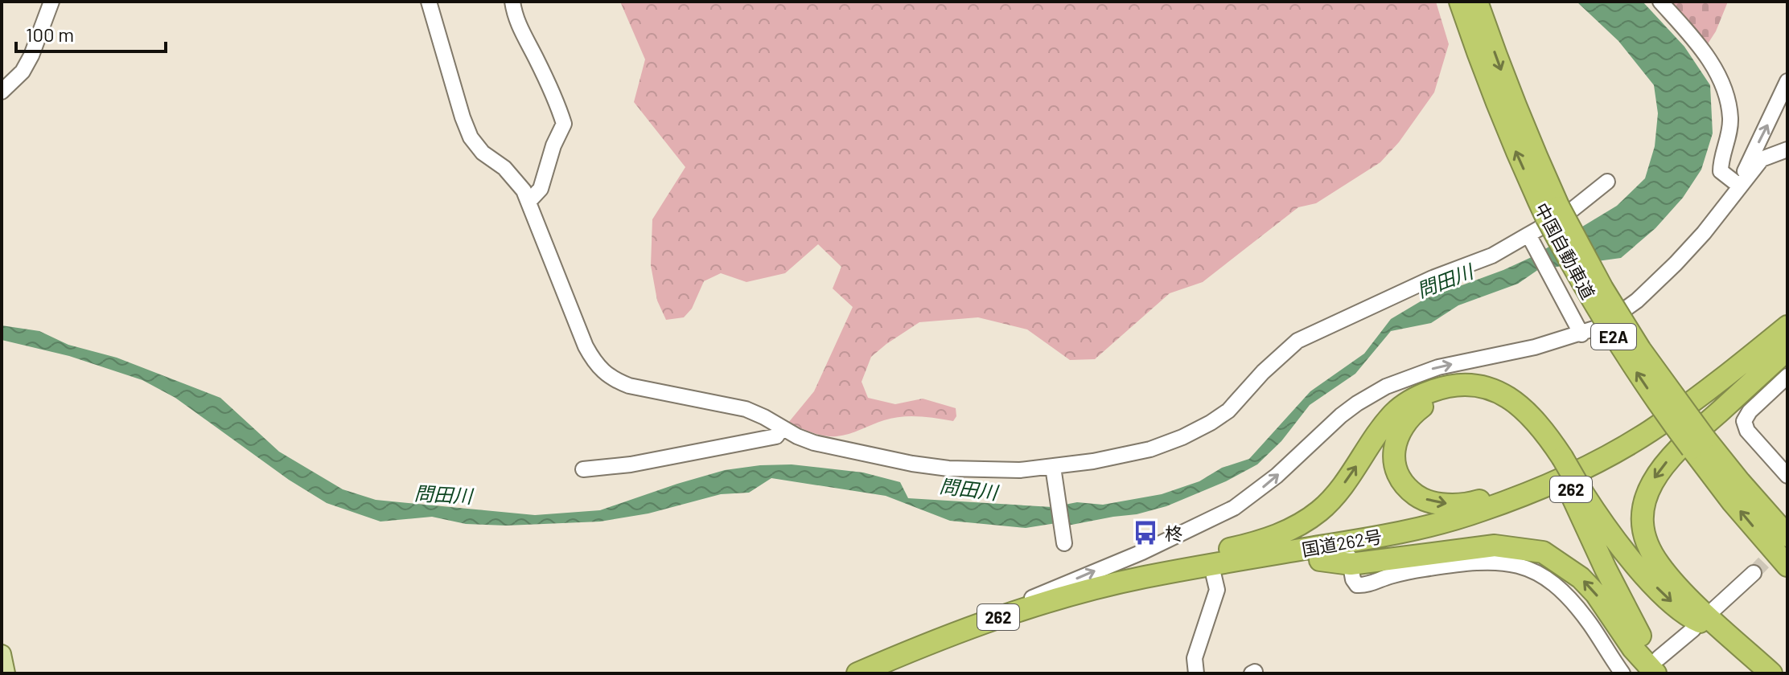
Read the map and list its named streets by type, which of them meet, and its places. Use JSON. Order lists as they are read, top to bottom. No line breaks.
{"streets":{"highway":["中国自動車道","E2A","262","国道262号"]},"water":["問田川"],"places":{"bus stop":["柊"]},"scale_bar":"100 m"}
